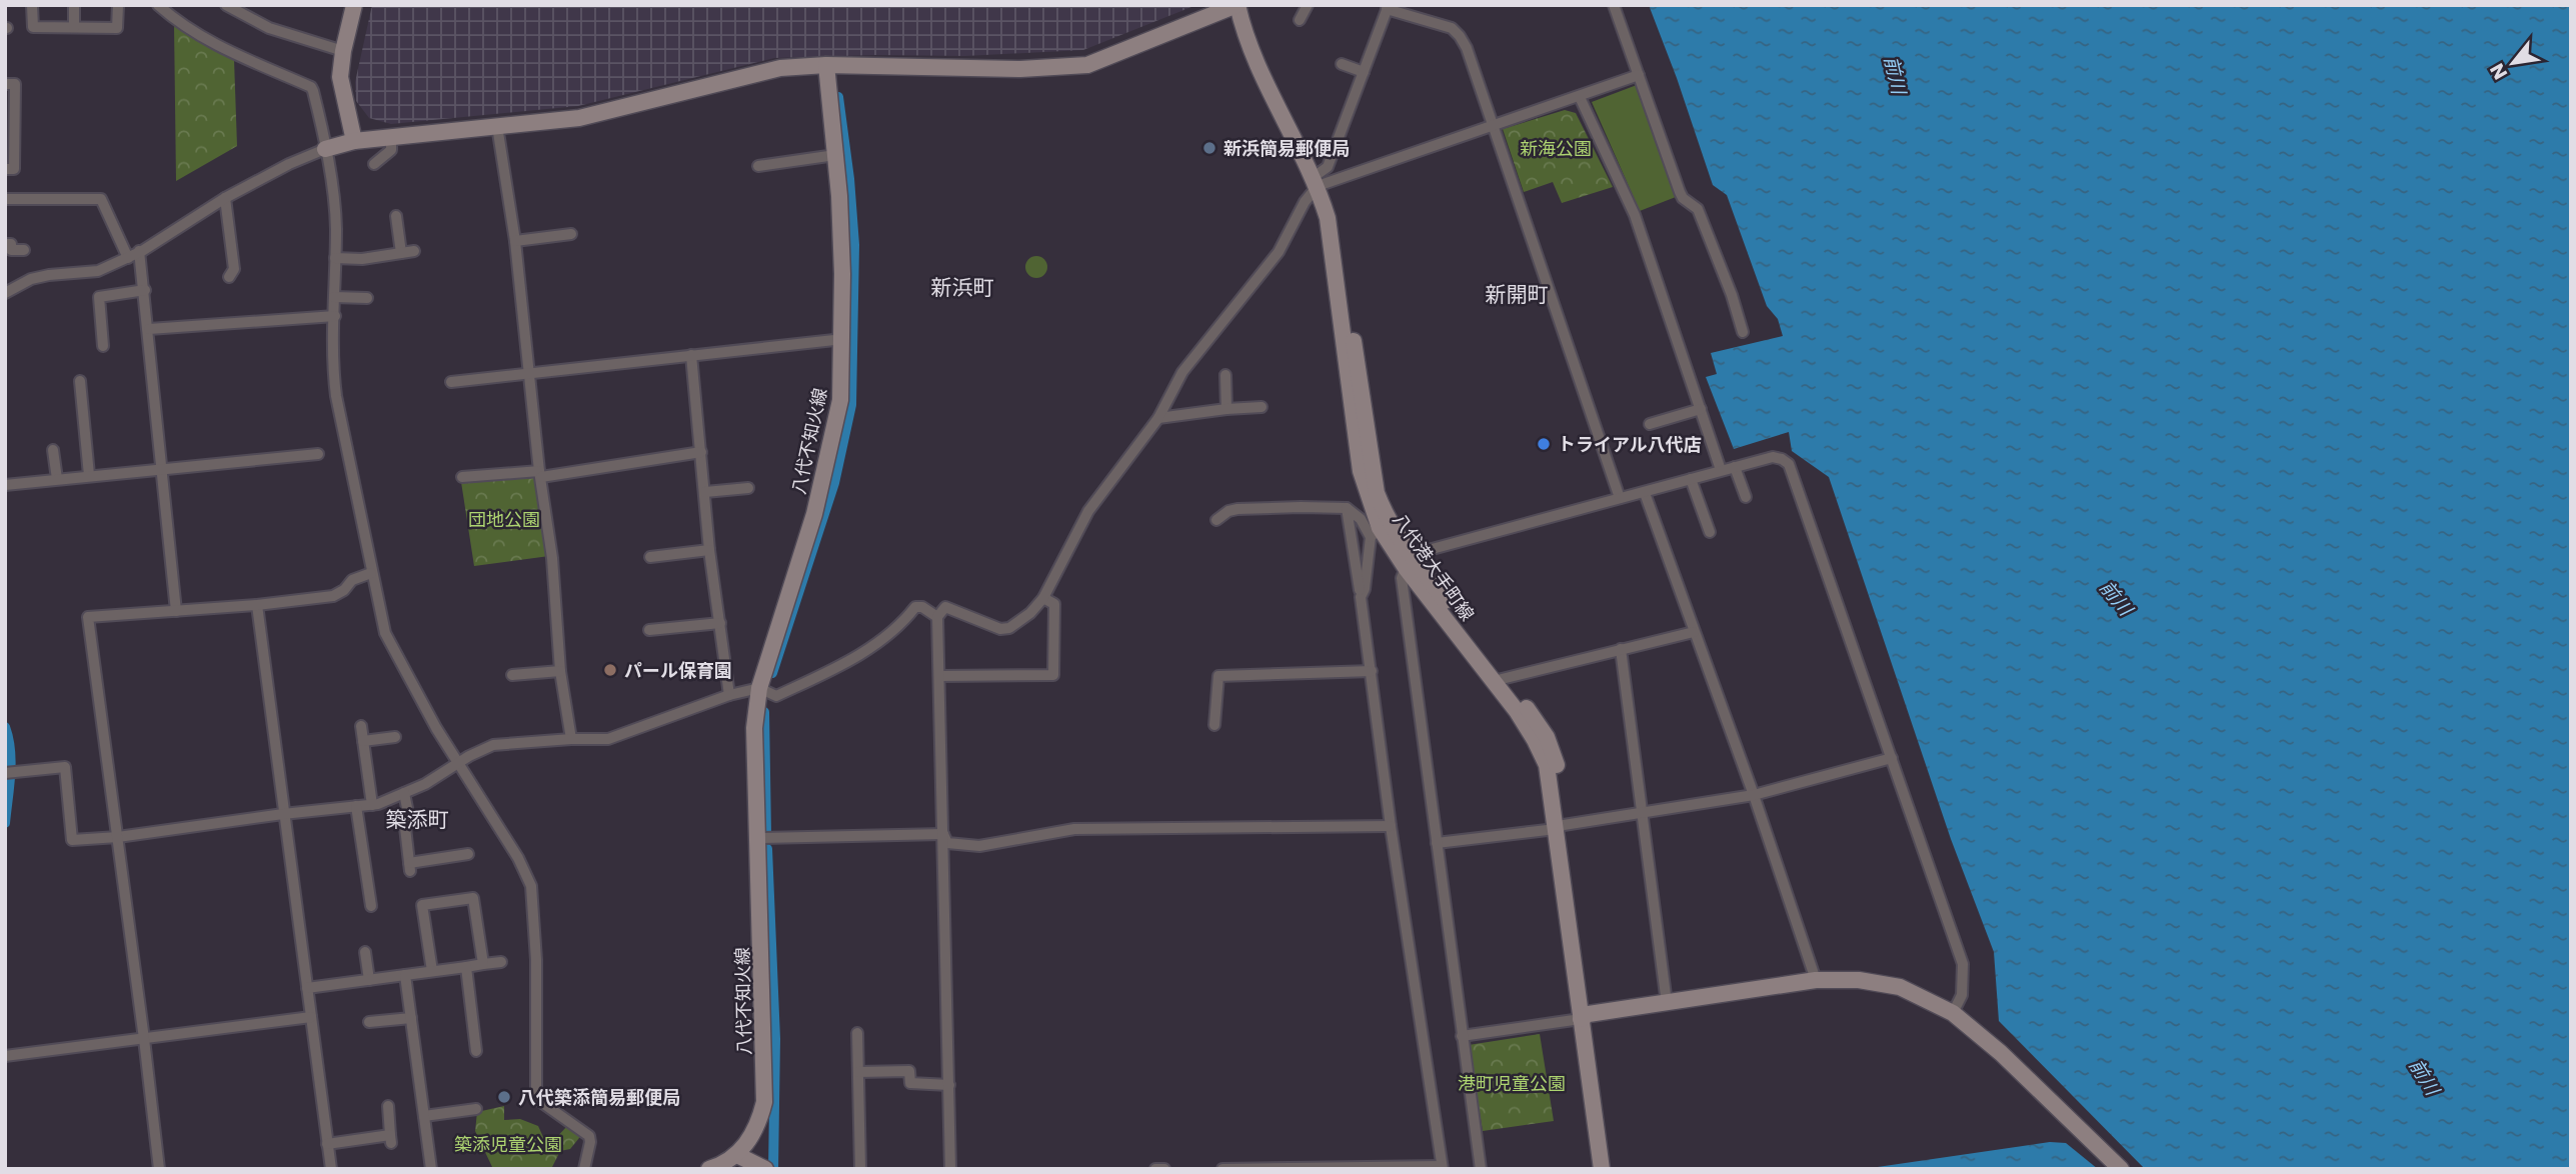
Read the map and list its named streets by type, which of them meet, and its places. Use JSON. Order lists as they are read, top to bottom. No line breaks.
{"streets":{"main road":["八代不知火線","八代港大手町線"]},"districts":["新浜町","新開町","築添町"],"water":["前川"],"parks":["新海公園","団地公園","港町児童公園","築添児童公園"],"places":["新浜簡易郵便局","トライアル八代店","パール保育園","八代築添簡易郵便局"],"north":"bottom left"}
